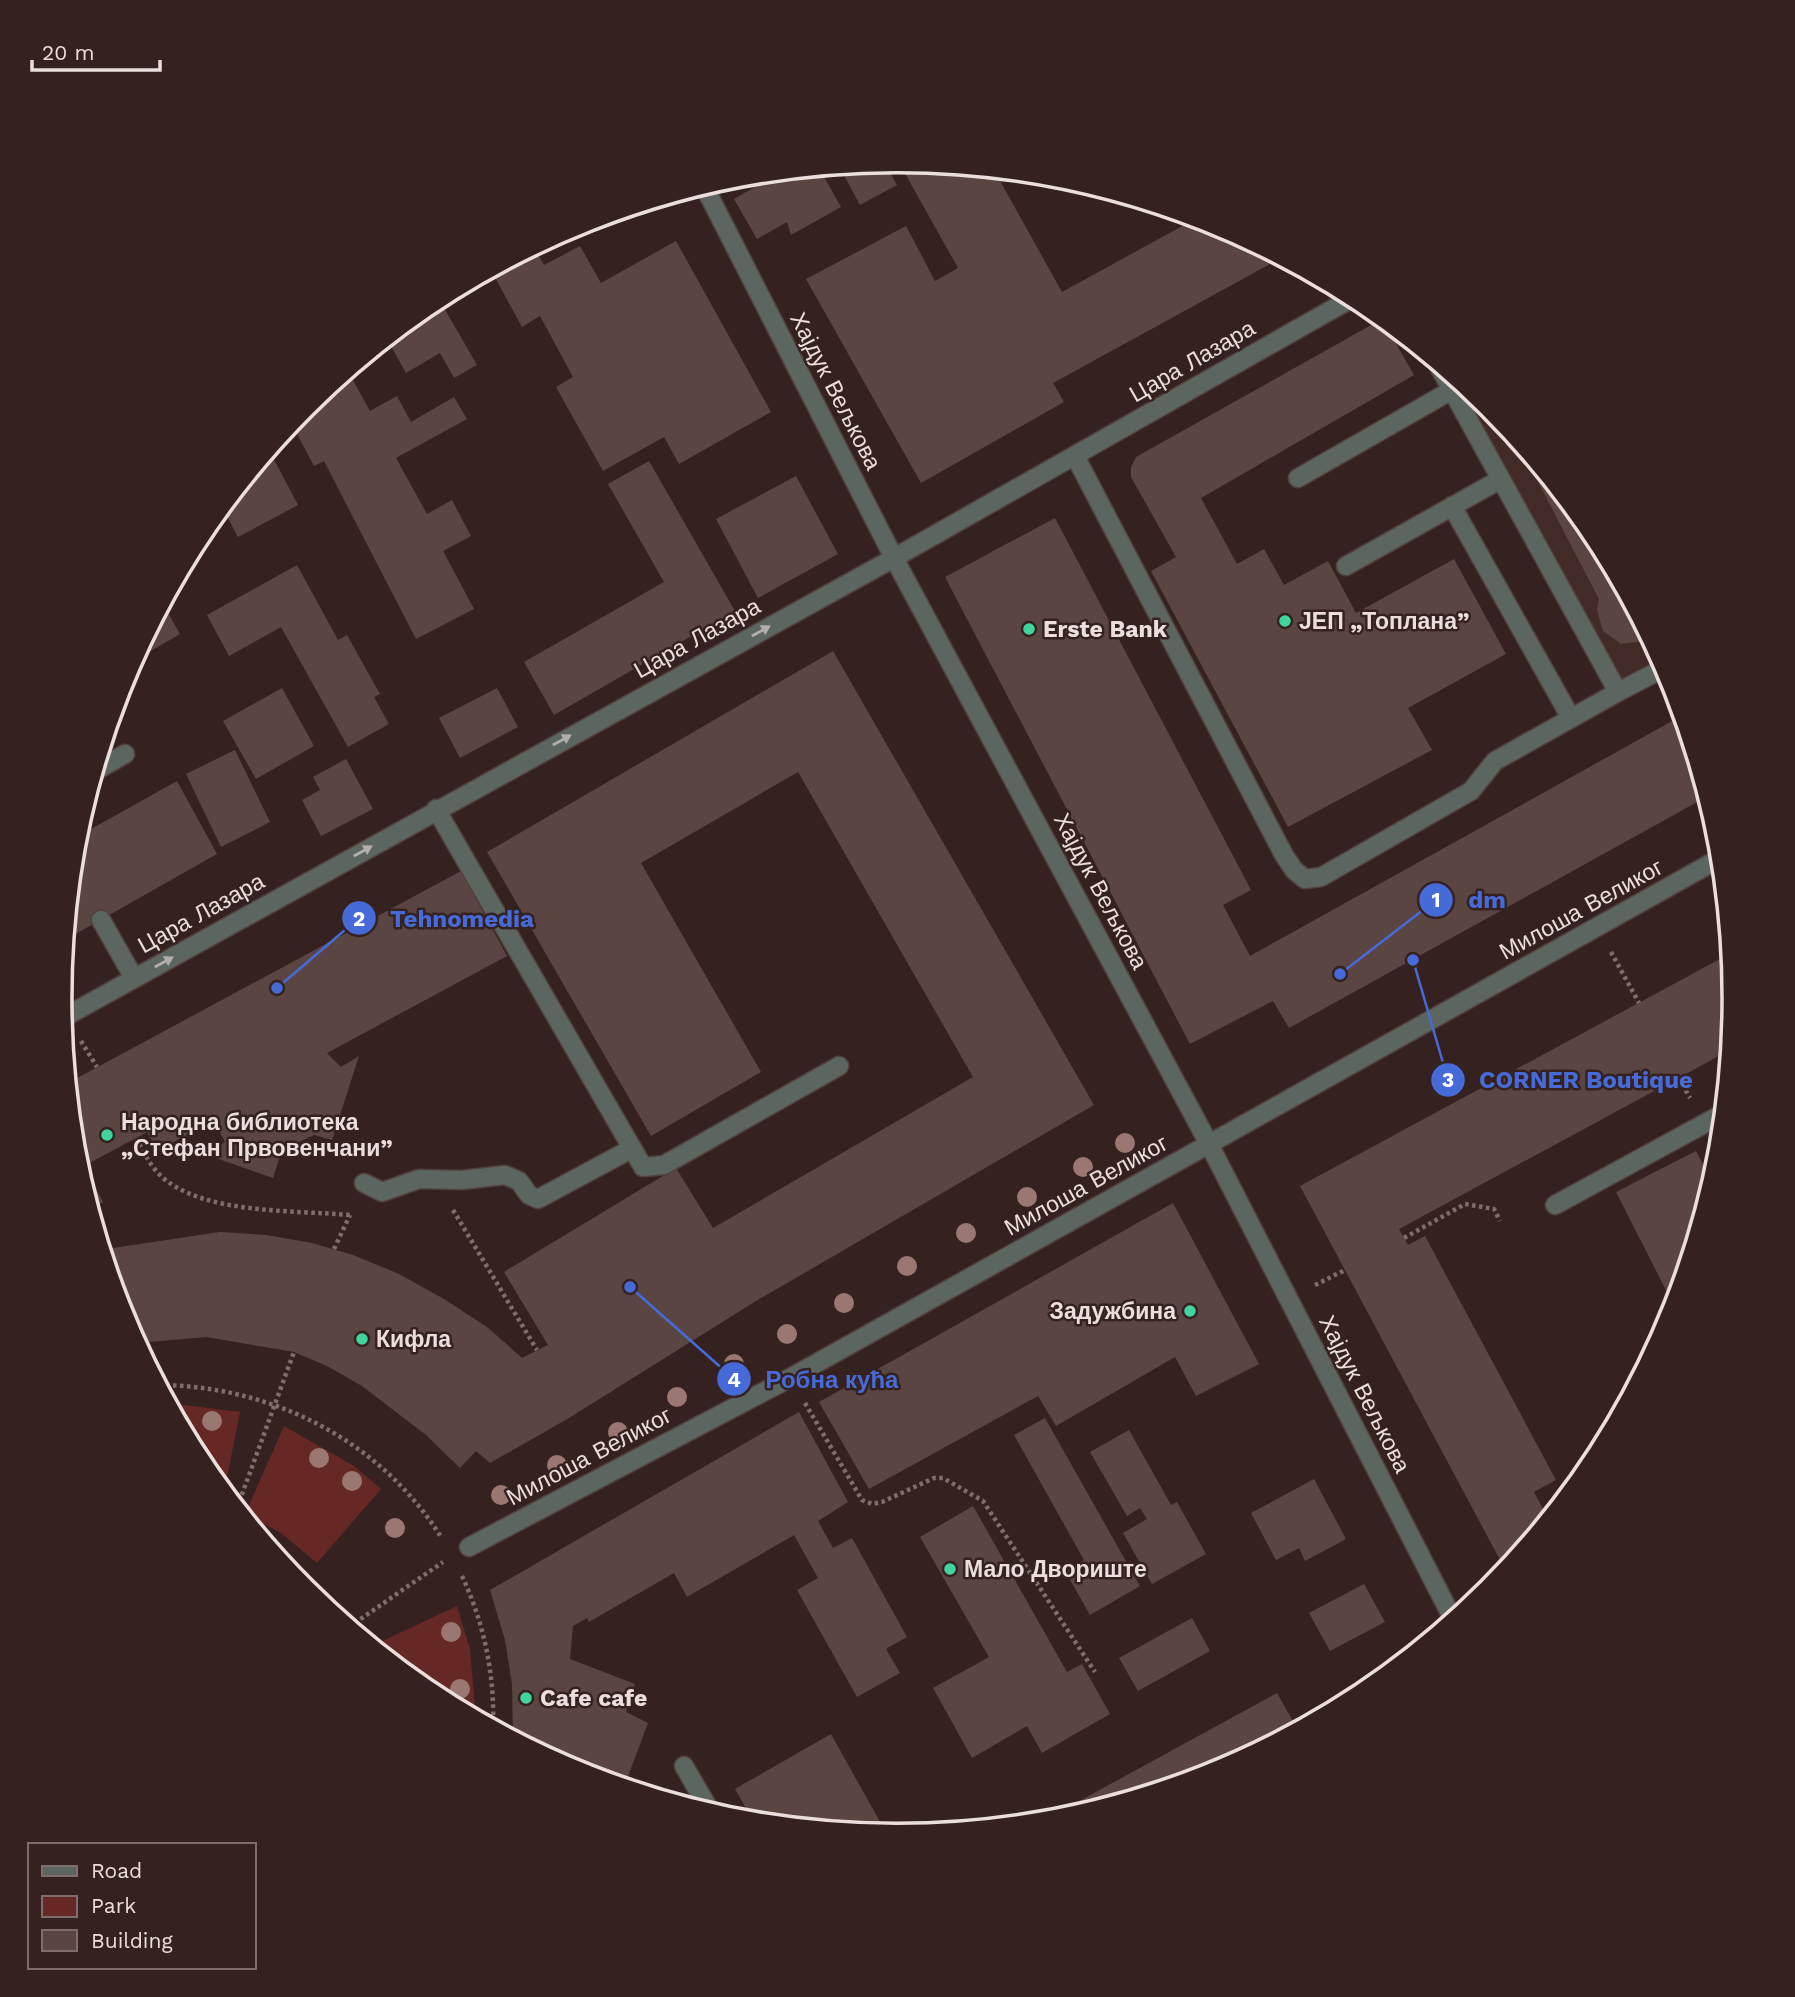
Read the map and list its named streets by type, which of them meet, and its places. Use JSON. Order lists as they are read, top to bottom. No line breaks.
{"streets":{"street":["Цара Лазара","Хајдук Вељкова","Милоша Великог"]},"crossings":[["Цара Лазара","Хајдук Вељкова"],["Хајдук Вељкова","Милоша Великог"]],"one_way":["Цара Лазара"],"places":["ЈЕП „Топлана”","Erste Bank","CORNER Boutique","dm","Tehnomedia","Народна библиотека „Стефан Првовенчани”","Робна кућа","Задужбина","Кифла","Мало Двориште","Cafe cafe"],"legend":["Road","Park","Building"],"scale_bar":"20 m"}
